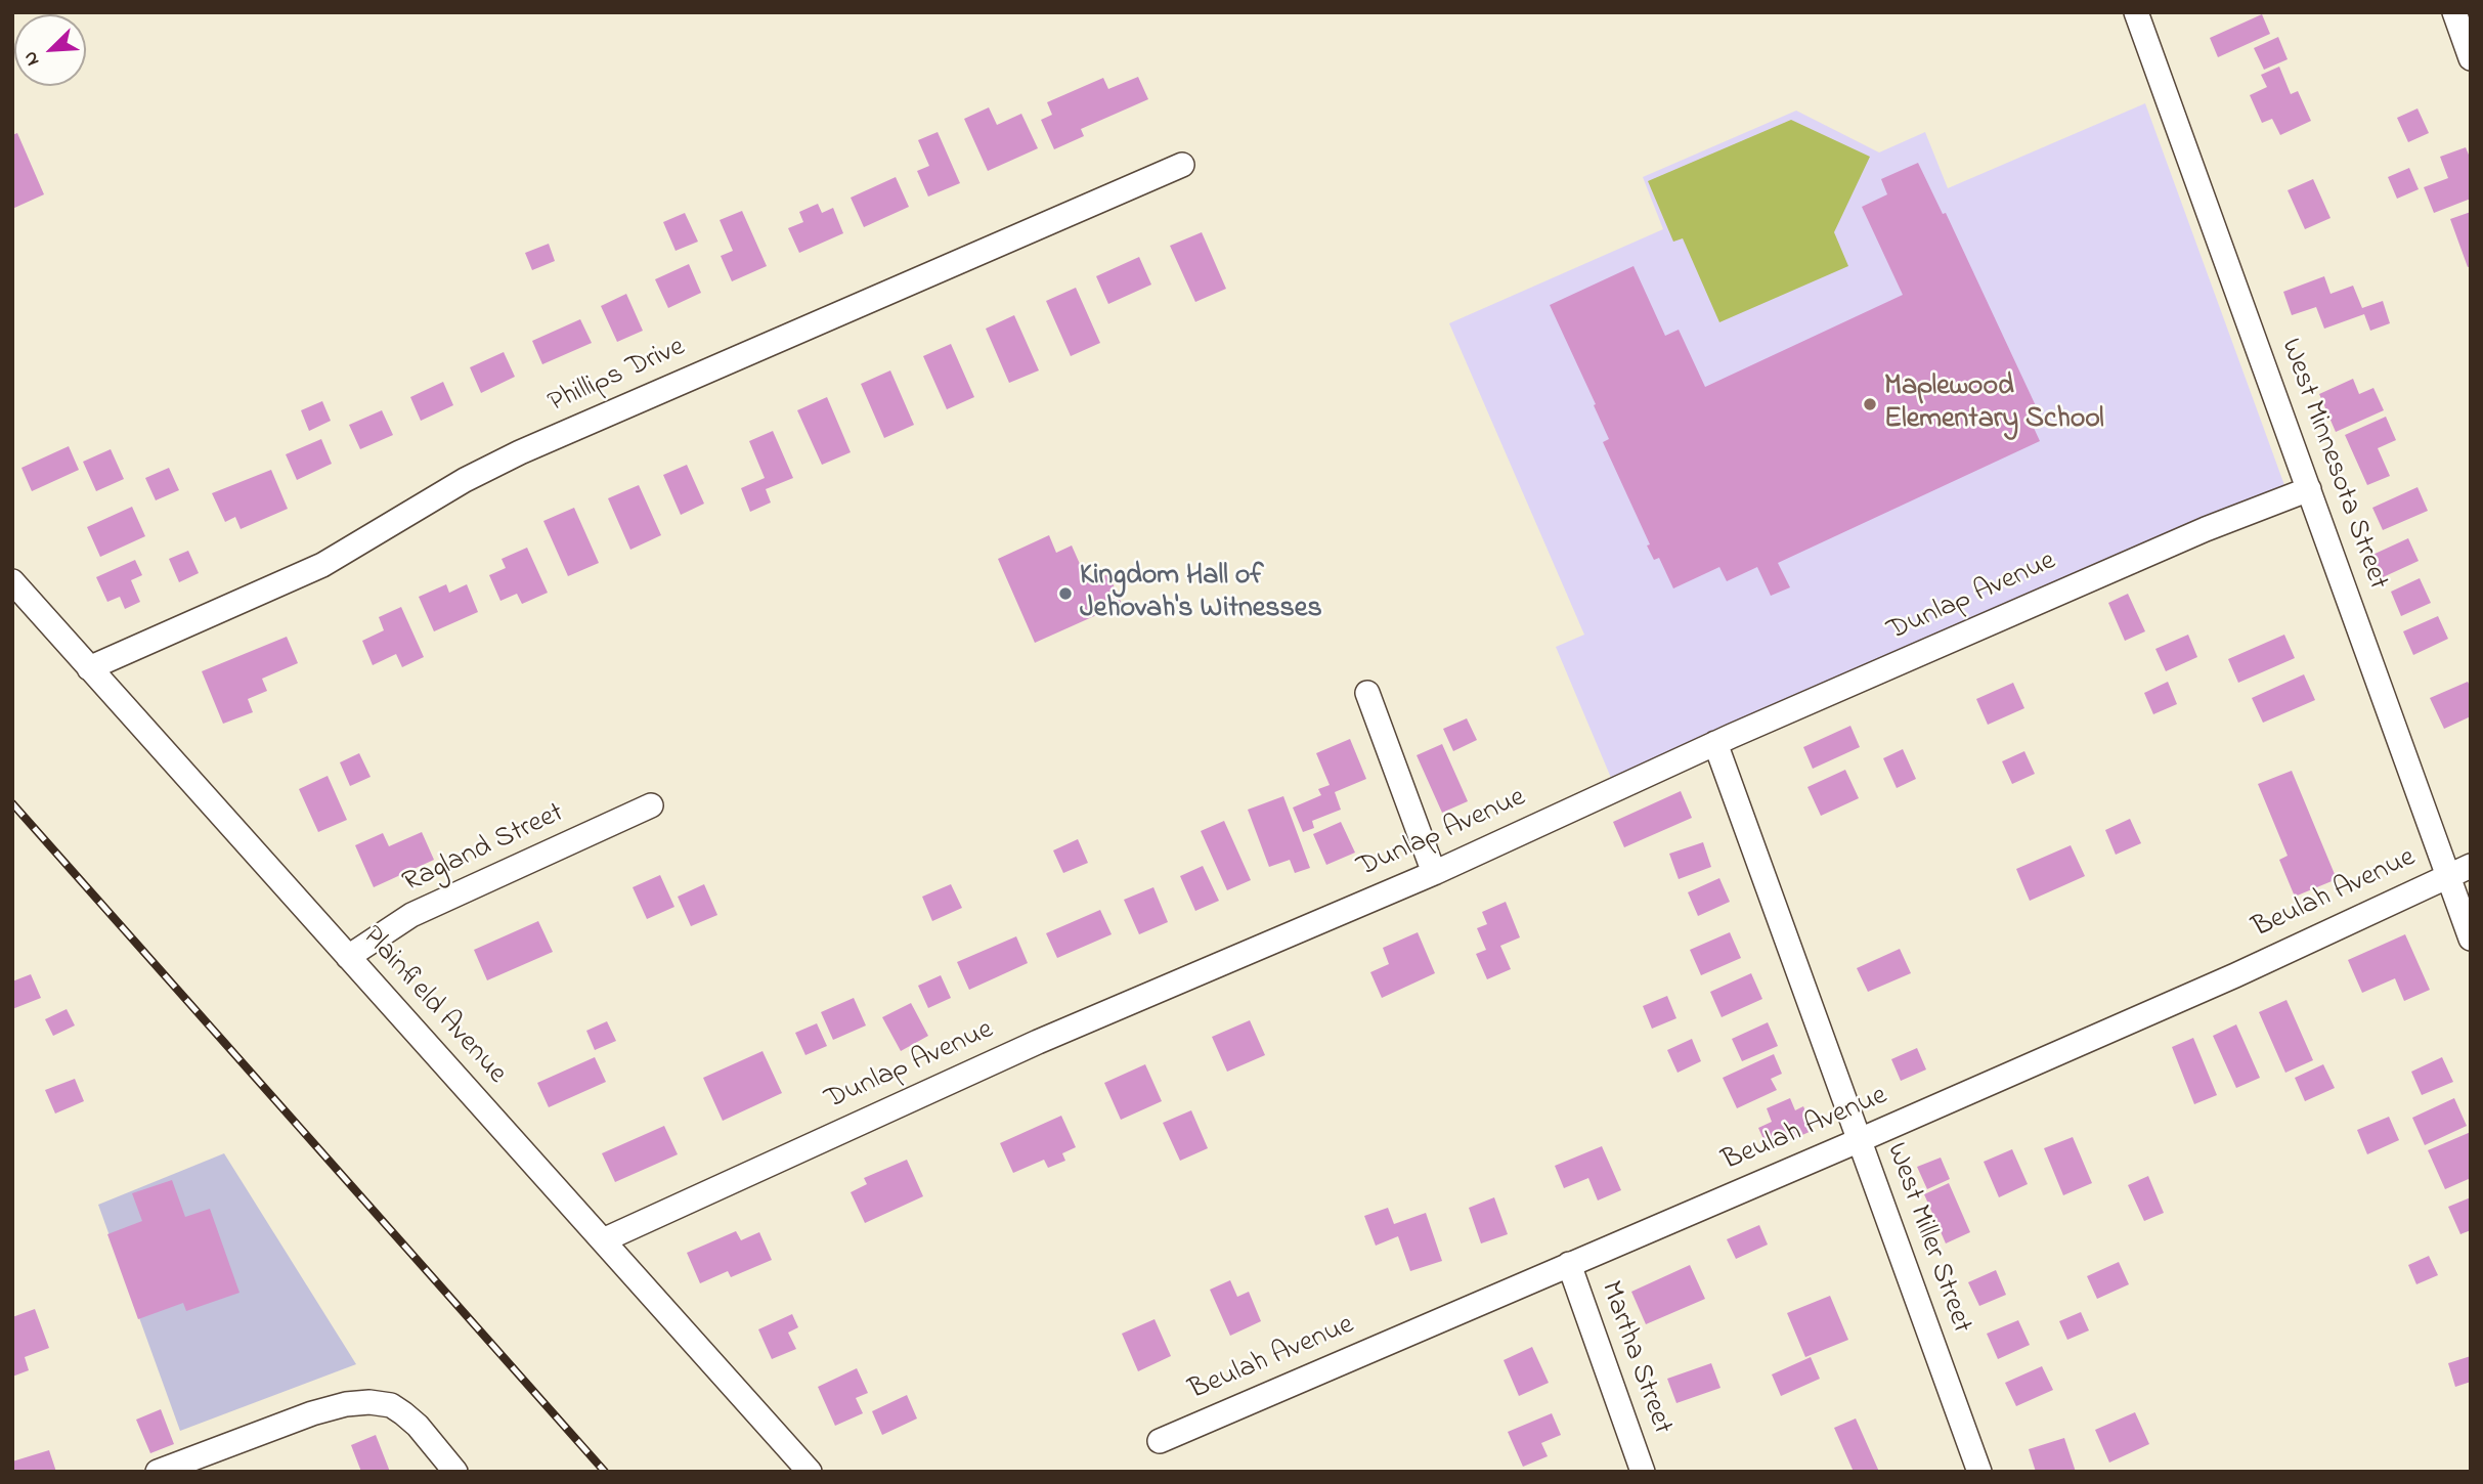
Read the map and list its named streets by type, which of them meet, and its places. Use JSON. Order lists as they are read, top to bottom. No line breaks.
{"streets":{"street":["Phillips Drive","West Minnesota Street","Dunlap Avenue","Ragland Street","Beulah Avenue","Plainfield Avenue","West Miller Street","Martha Street"]},"crossings":[["Phillips Drive","Plainfield Avenue"],["West Minnesota Street","Dunlap Avenue"],["West Minnesota Street","Beulah Avenue"],["Dunlap Avenue","Plainfield Avenue"],["Dunlap Avenue","West Miller Street"],["Ragland Street","Plainfield Avenue"],["Beulah Avenue","West Miller Street"],["Beulah Avenue","Martha Street"]],"places":["Maplewood Elementary School","Kingdom Hall of Jehovah's Witnesses"],"north":"bottom left"}
